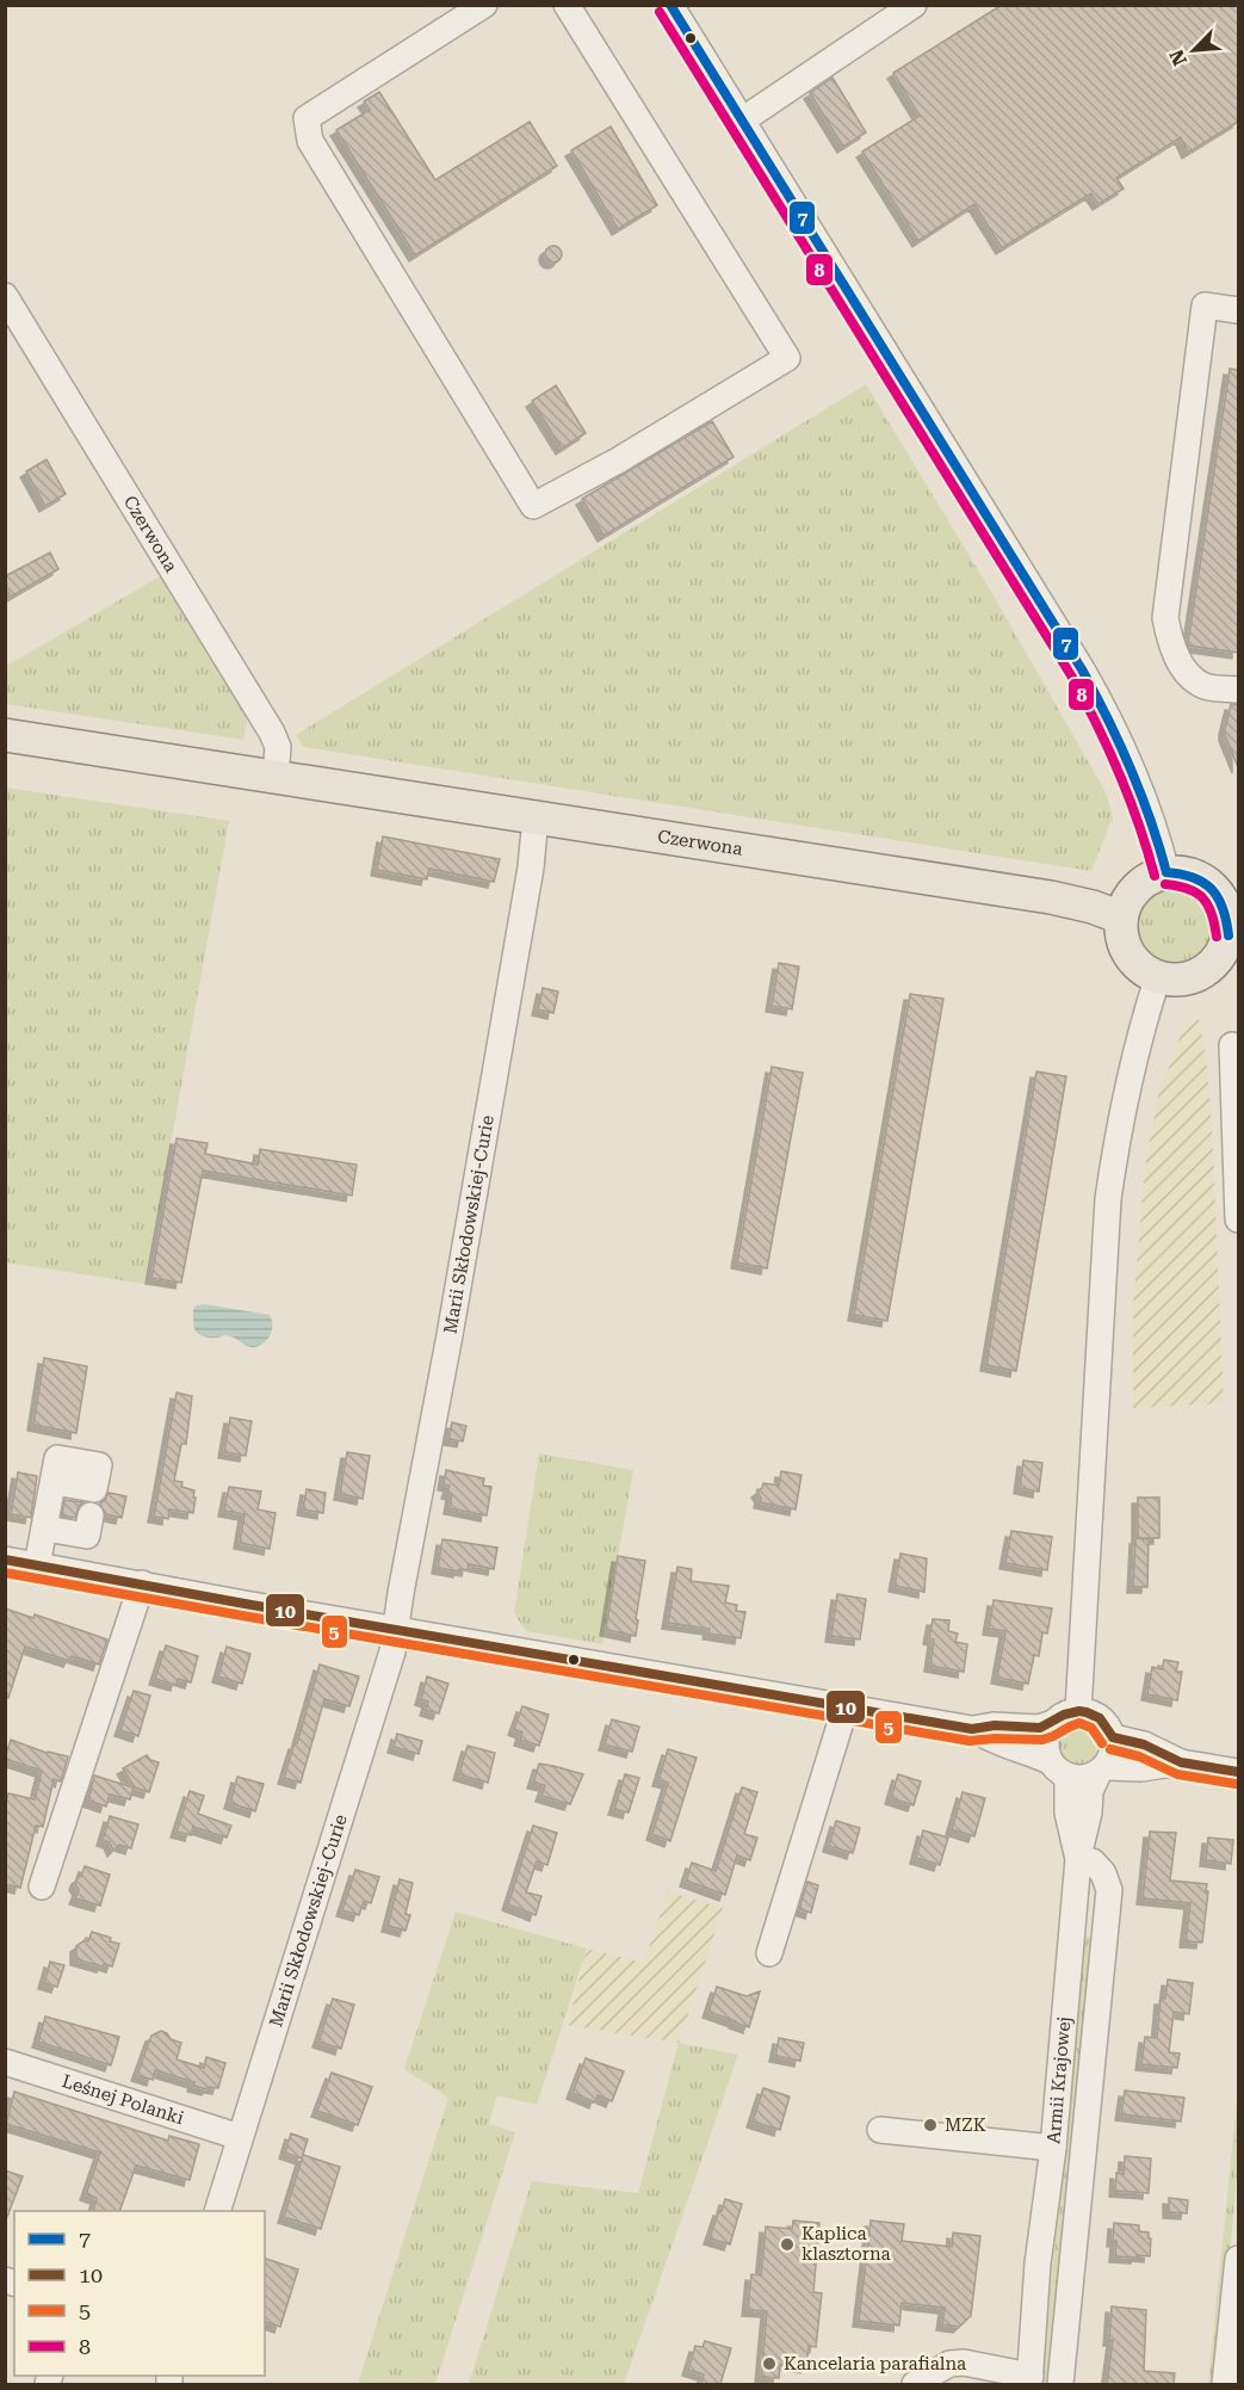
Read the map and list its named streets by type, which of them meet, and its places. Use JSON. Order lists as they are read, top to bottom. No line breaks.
{"streets":{"main road":["Czerwona"],"street":["Marii Skłodowskiej-Curie","Armii Krajowej","Leśnej Polanki"]},"crossings":[["Czerwona","Marii Skłodowskiej-Curie"],["Marii Skłodowskiej-Curie","Leśnej Polanki"]],"places":["MZK","Kaplica klasztorna","Kancelaria parafialna"],"lines":["transit line 7","transit line 8","transit line 10","transit line 5"],"legend":["7","10","5","8"],"north":"bottom left"}
